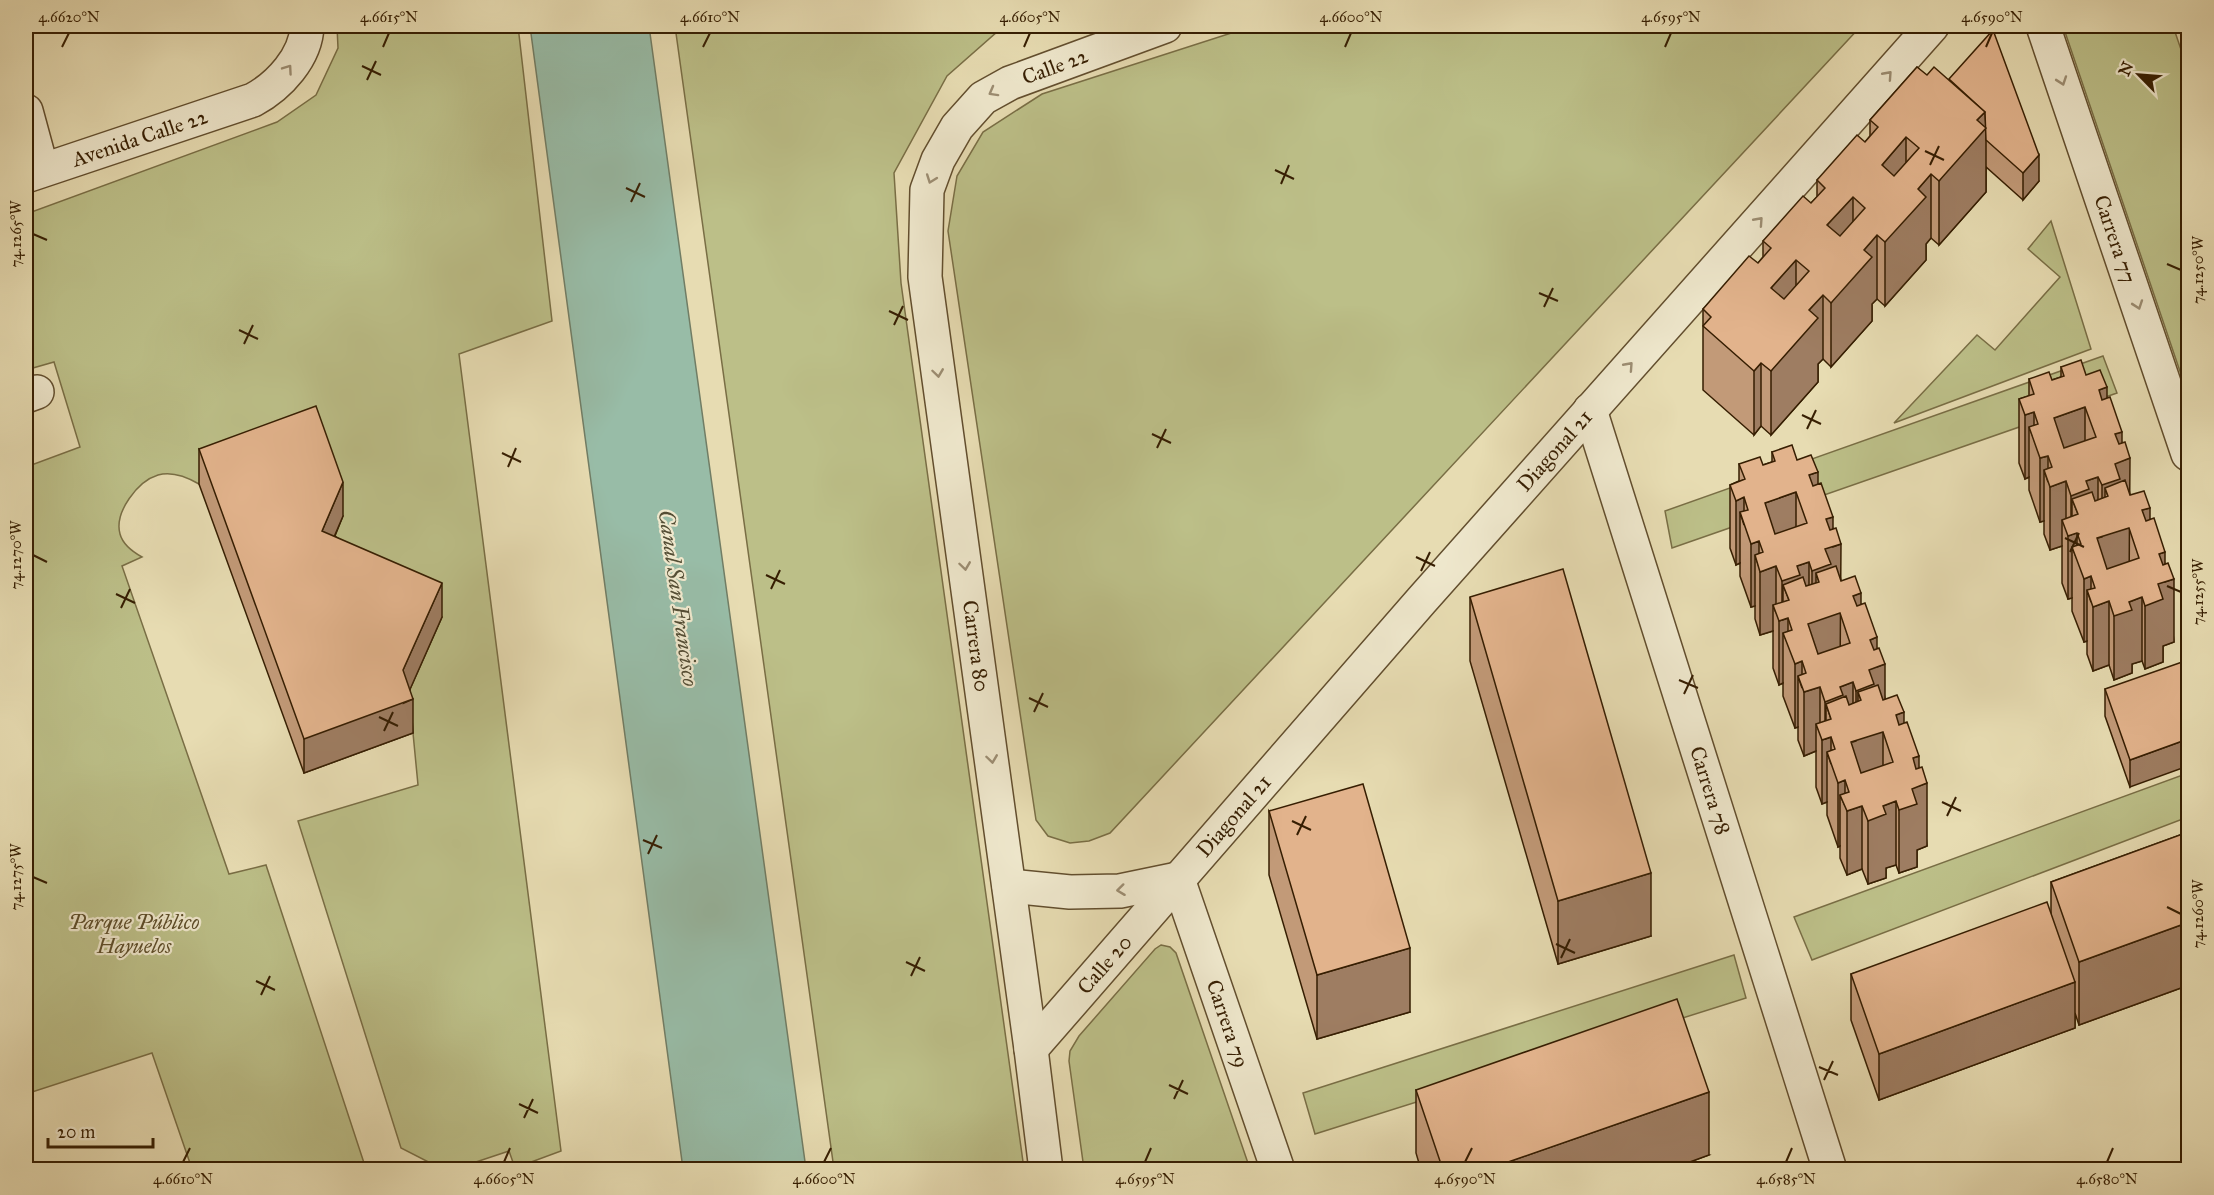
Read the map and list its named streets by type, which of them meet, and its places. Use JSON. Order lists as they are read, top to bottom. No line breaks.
{"streets":{"street":["Calle 22","Avenida Calle 22","Carrera 77","Diagonal 21","Carrera 80","Carrera 78","Calle 20","Carrera 79"]},"crossings":[["Calle 22","Carrera 80"],["Diagonal 21","Carrera 78"],["Diagonal 21","Calle 20"],["Diagonal 21","Carrera 79"],["Carrera 80","Calle 20"],["Calle 20","Carrera 79"]],"one_way":["Calle 22","Avenida Calle 22","Carrera 77","Diagonal 21","Carrera 80"],"water":["Canal San Francisco"],"parks":["Parque Público Hayuelos"],"scale_bar":"20 m","north":"top left","coordinates":["4.6620°N","4.6615°N","4.6610°N","4.6605°N","4.6600°N","4.6595°N","4.6590°N","74.1265°W","74.1250°W","74.1270°W","74.1255°W","74.1275°W","74.1260°W","4.6585°N","4.6580°N"]}
